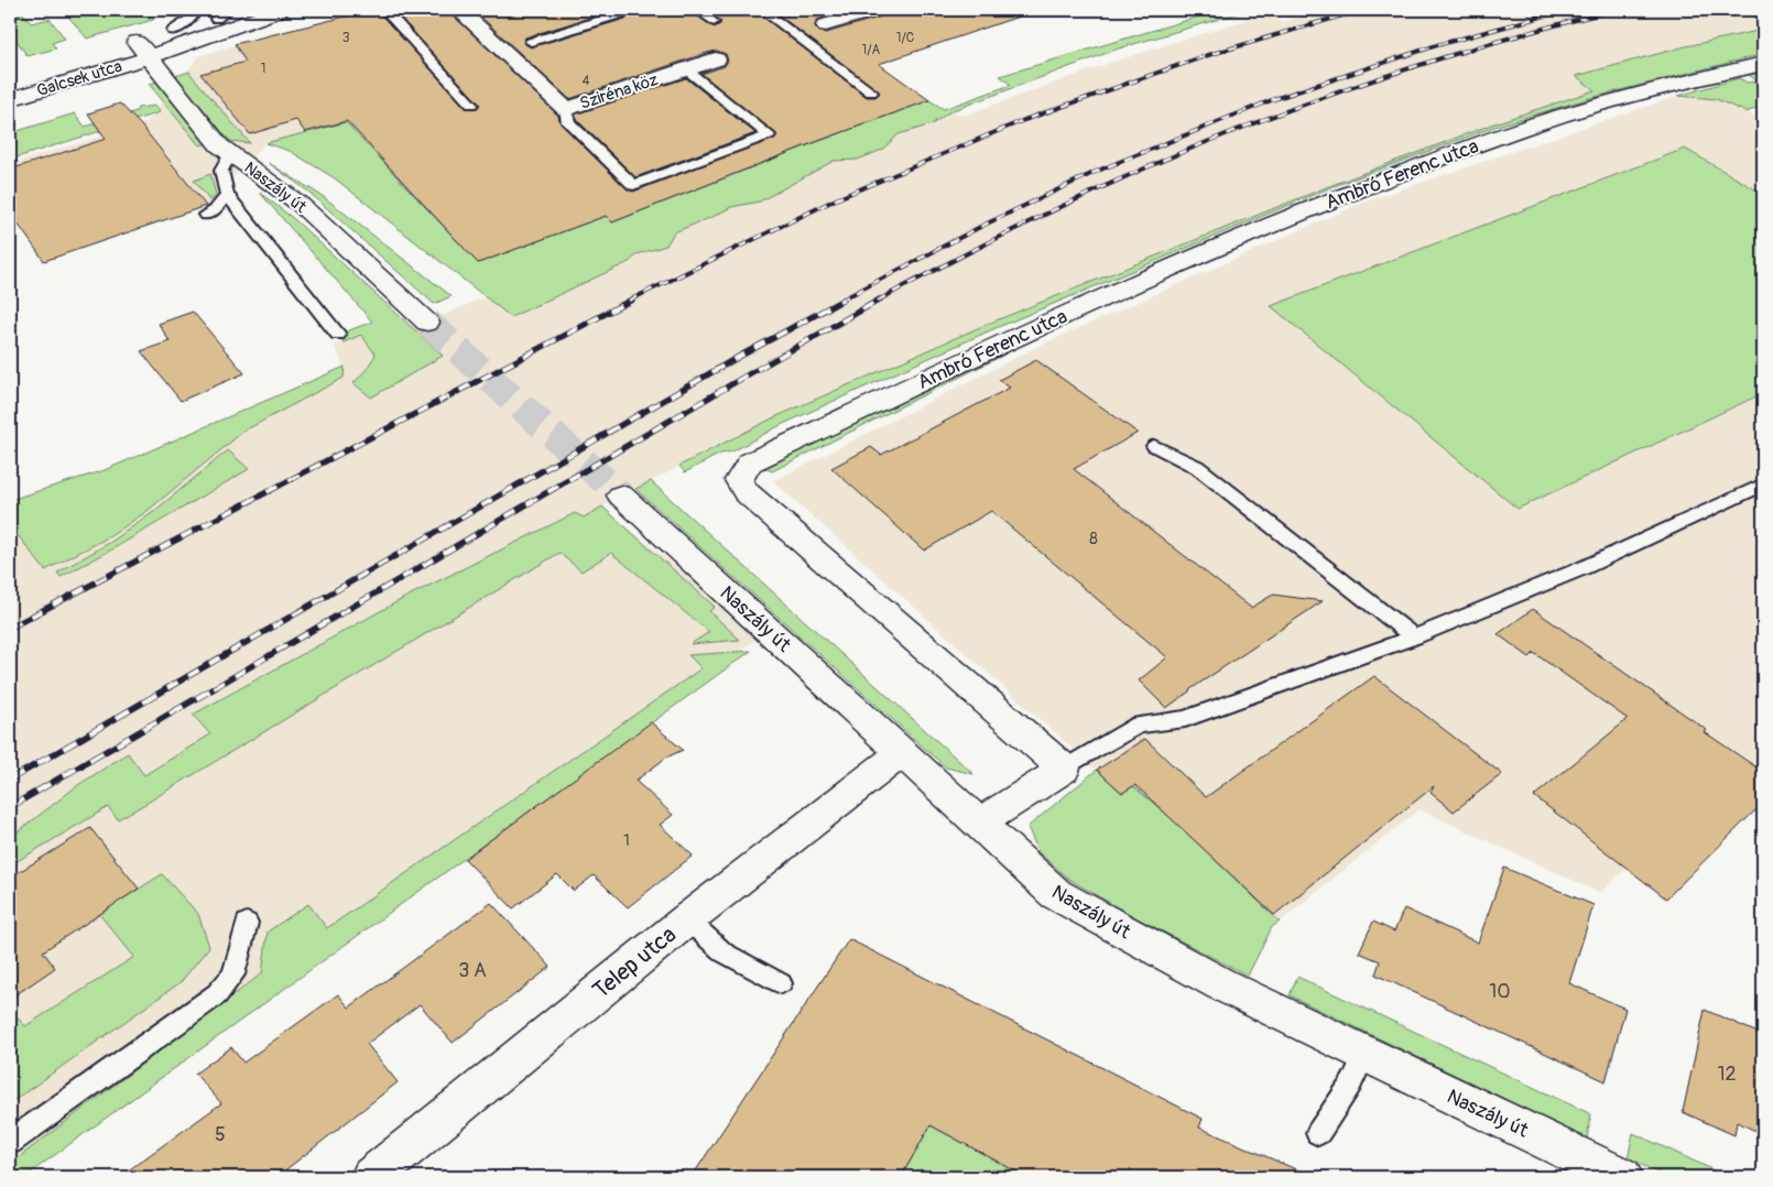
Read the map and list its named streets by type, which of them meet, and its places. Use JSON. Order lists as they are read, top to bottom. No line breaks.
{"streets":{"street":["Galcsek utca","Sziréna köz","Ambró Ferenc utca","Naszály út","Telep utca"]},"crossings":[["Galcsek utca","Naszály út"],["Naszály út","Telep utca"]],"house_numbers":["3","1/C","1/A","1","4","8","1","3 A","10","12","5"]}
